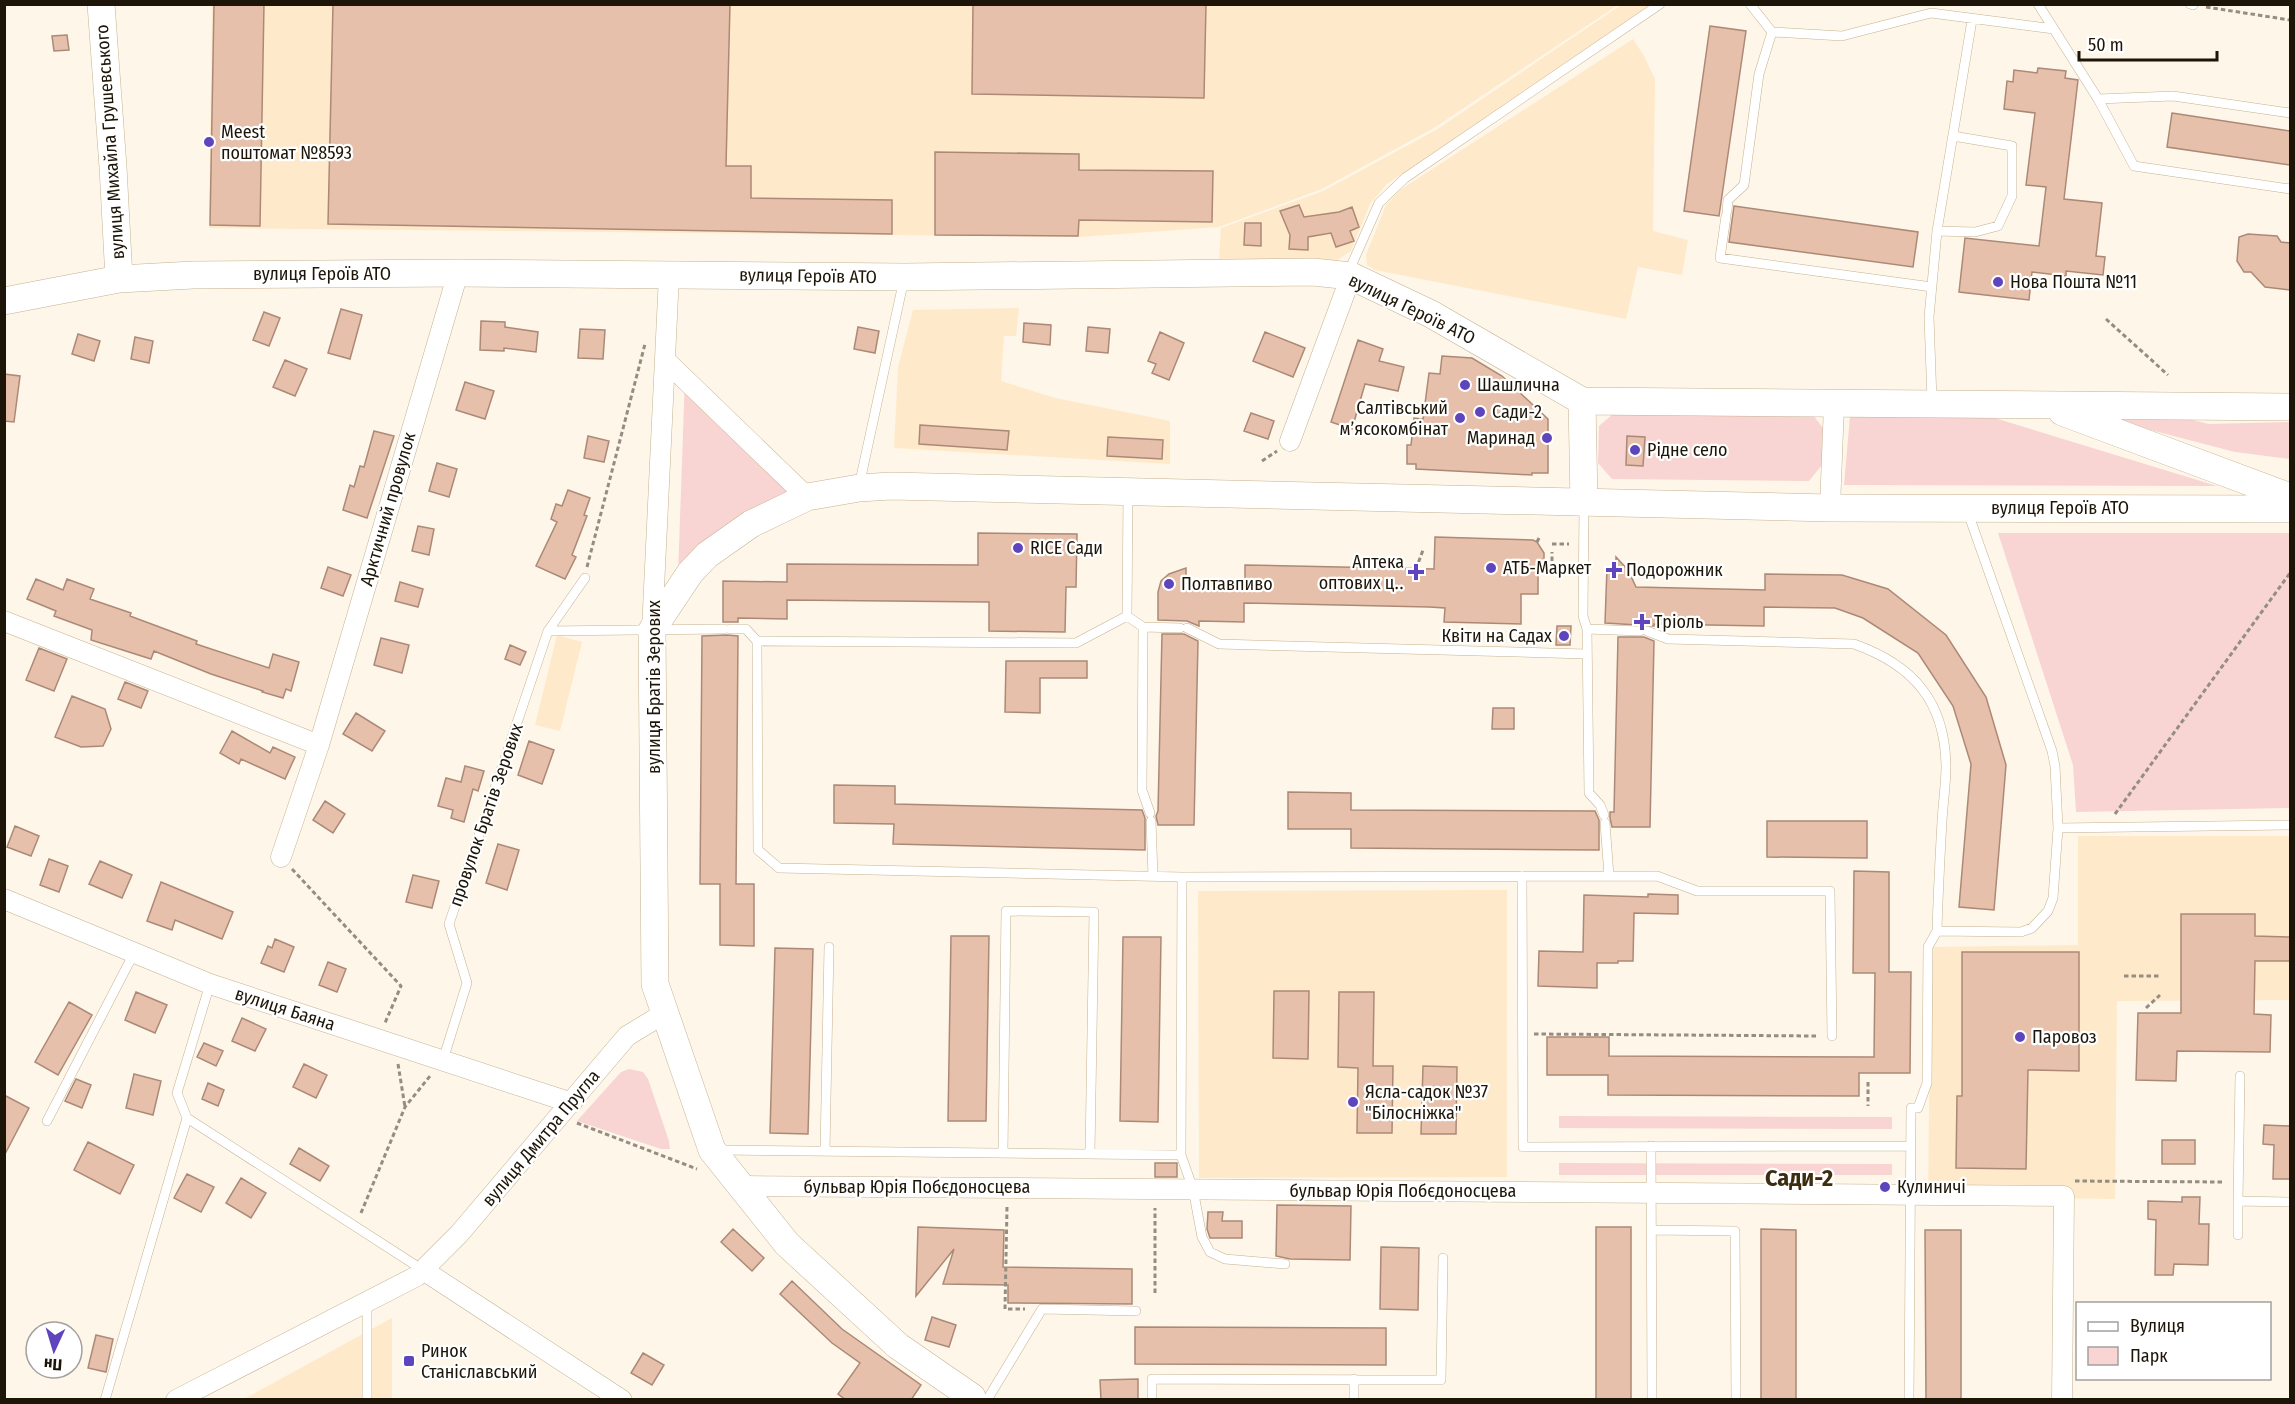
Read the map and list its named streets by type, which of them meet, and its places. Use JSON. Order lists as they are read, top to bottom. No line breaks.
{"streets":{"street":["вулиця Михайла Грушевського","вулиця Героїв АТО","Арктичний провулок","вулиця Братів Зерових","вулиця Баяна","вулиця Дмитра Пругла","бульвар Юрія Побєдоносцева"],"lane":["провулок Братів Зерових"]},"crossings":[["вулиця Михайла Грушевського","вулиця Героїв АТО"],["вулиця Героїв АТО","Арктичний провулок"],["вулиця Героїв АТО","вулиця Братів Зерових"],["вулиця Братів Зерових","вулиця Дмитра Пругла"],["провулок Братів Зерових","вулиця Баяна"],["вулиця Баяна","вулиця Дмитра Пругла"]],"districts":["Сади-2"],"places":{"other":["Meest поштомат №8593","Нова Пошта №11","Шашлична","Сади-2","Салтівський мʼясокомбінат","Маринад","Рідне село","RICE Сади","АТБ-Маркет","Полтавпиво","Квіти на Садах","Паровоз","Ясла-садок №37 \"Білосніжка\"","Кулиничі"],"health":["Подорожник","Аптека оптових ц‥","Тріоль"],"transit":["Ринок Станіславський"]},"legend":["Вулиця","Парк"],"scale_bar":"50 m","north":"bottom"}
